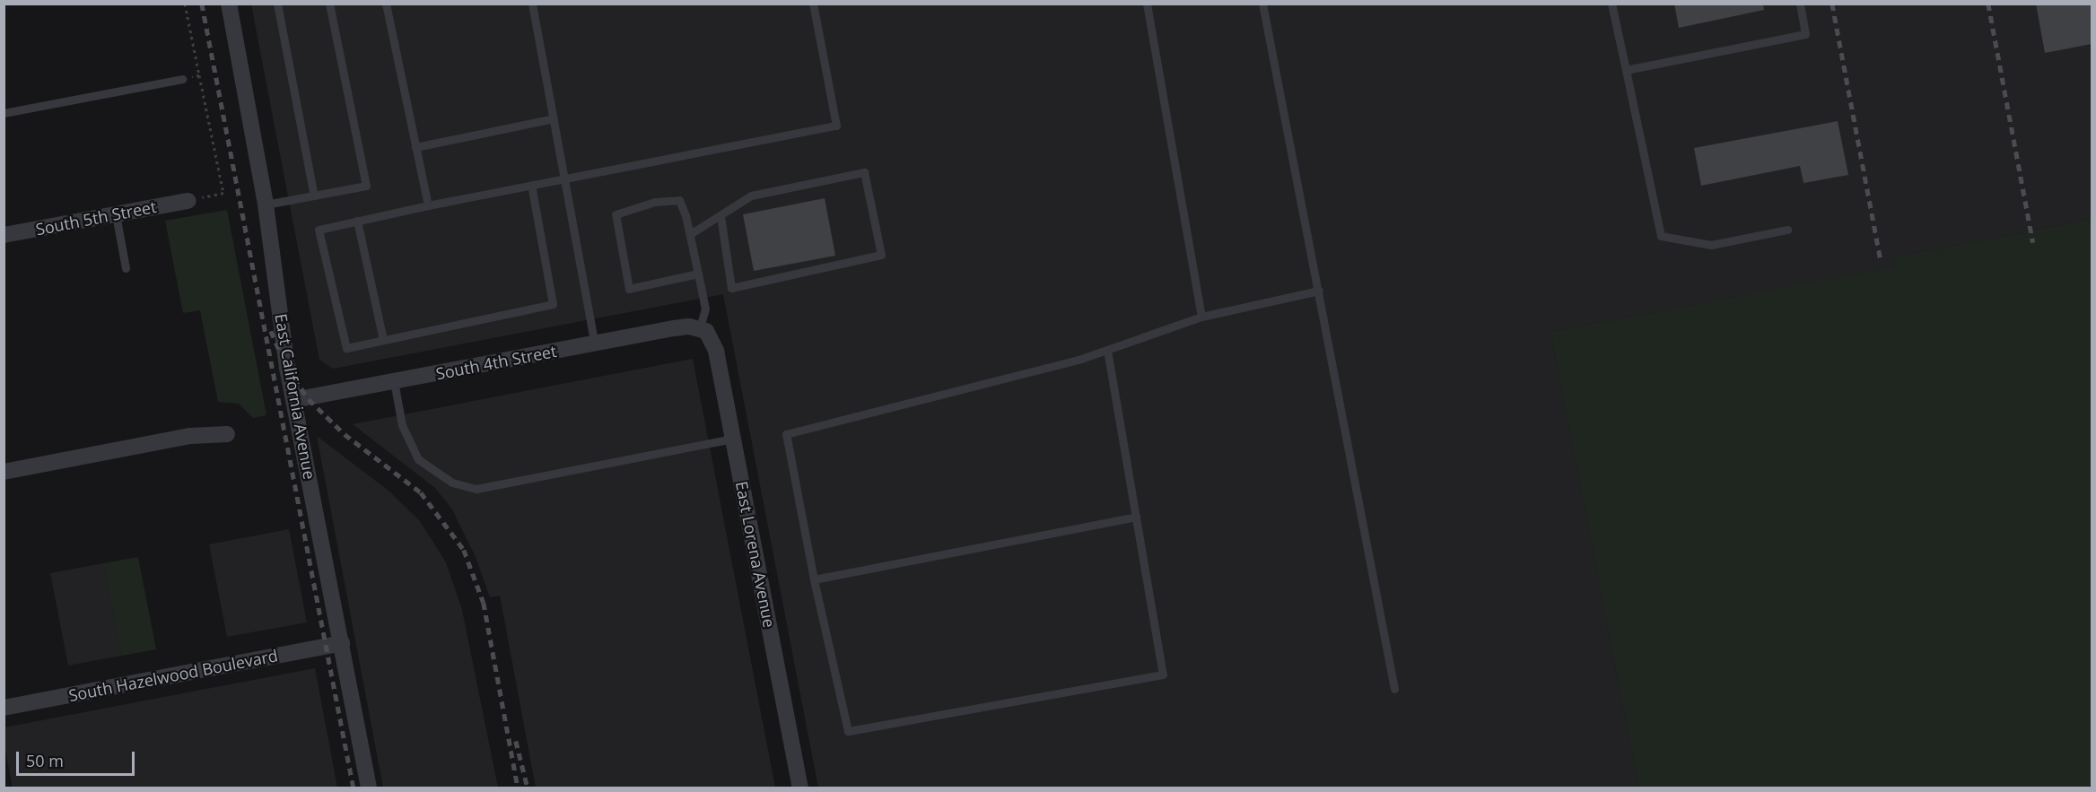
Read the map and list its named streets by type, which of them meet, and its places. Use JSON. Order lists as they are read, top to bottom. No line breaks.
{"streets":{"street":["South 5th Street","South 4th Street","East California Avenue","East Lorena Avenue","South Hazelwood Boulevard"]},"crossings":[["South 4th Street","East California Avenue"],["South 4th Street","East Lorena Avenue"],["East California Avenue","South Hazelwood Boulevard"]],"scale_bar":"50 m"}
